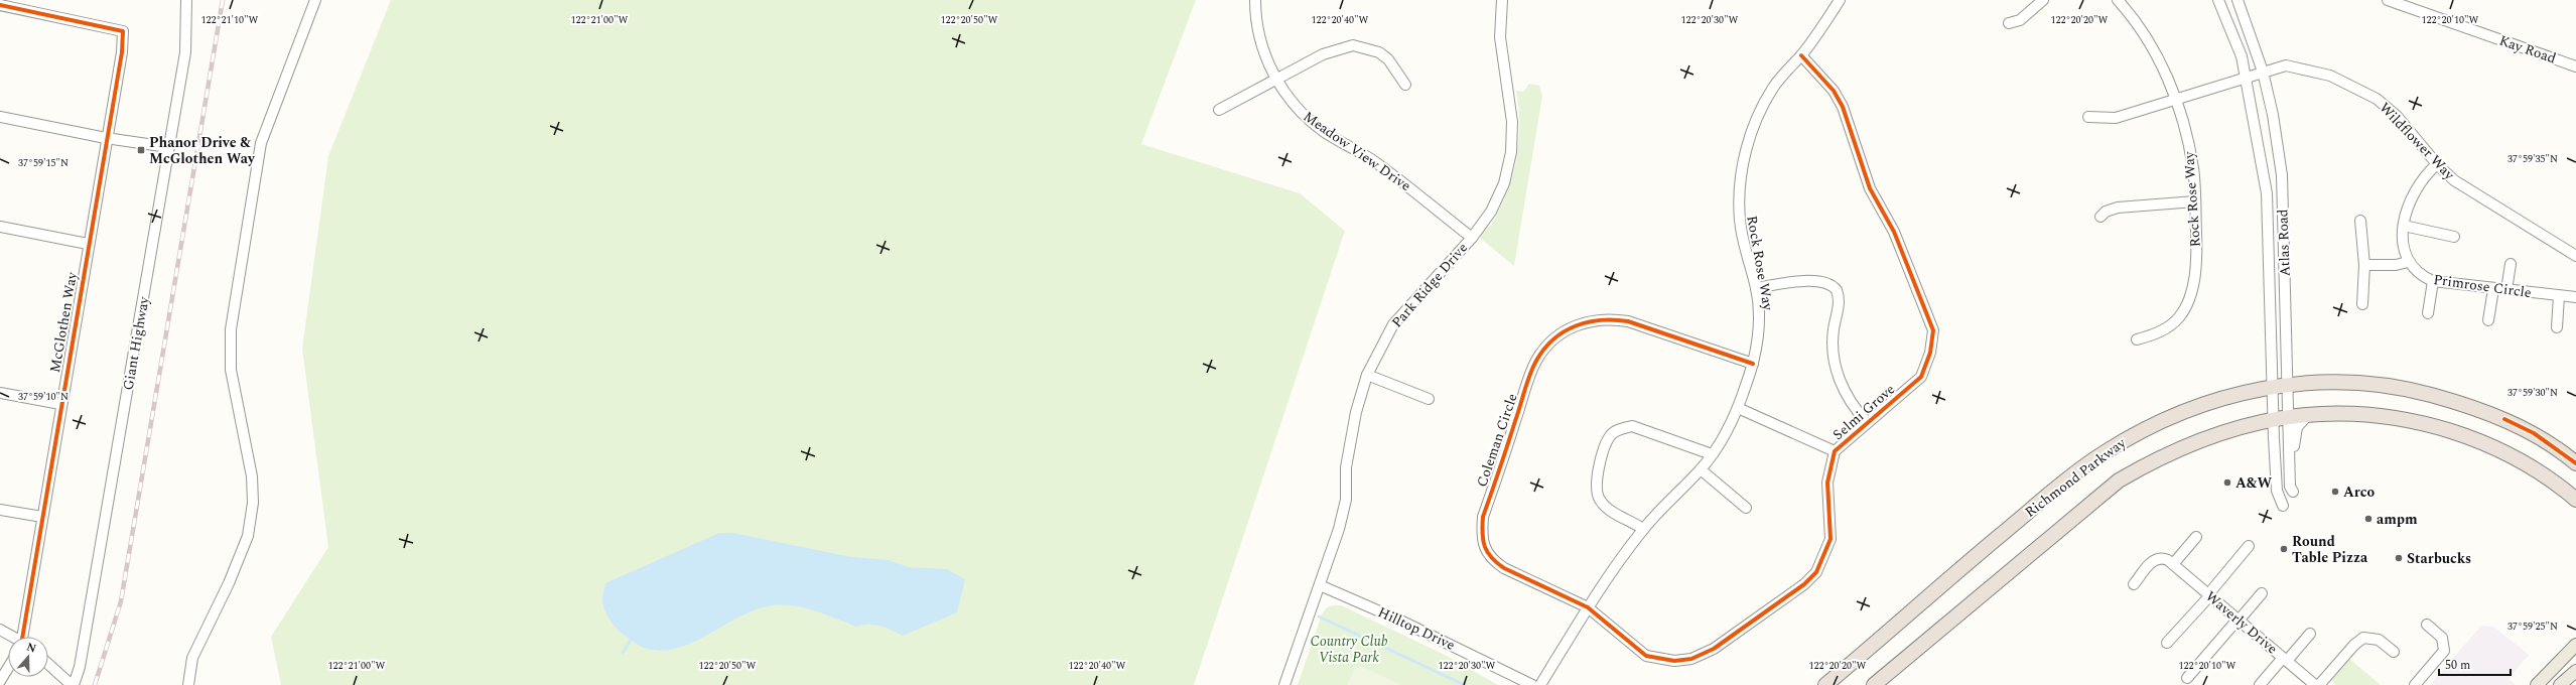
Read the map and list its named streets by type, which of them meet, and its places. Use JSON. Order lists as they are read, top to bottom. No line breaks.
{"streets":{"highway":["Richmond Parkway"],"street":["Kay Road","Wildflower Way","Meadow View Drive","Rock Rose Way","Atlas Road","Park Ridge Drive","Primrose Circle","McGlothen Way","Giant Highway","Selmi Grove","Coleman Circle","Waverly Drive","Hilltop Drive"]},"crossings":[["Wildflower Way","Rock Rose Way"],["Wildflower Way","Atlas Road"],["Meadow View Drive","Park Ridge Drive"],["Rock Rose Way","Selmi Grove"],["Rock Rose Way","Coleman Circle"],["Atlas Road","Richmond Parkway"],["Park Ridge Drive","Hilltop Drive"],["Selmi Grove","Coleman Circle"]],"parks":["Country Club Vista Park"],"places":{"transit":["Phanor Drive & McGlothen Way"],"other":["A&W","Arco","ampm","Round Table Pizza","Starbucks"]},"scale_bar":"50 m","north":"top","coordinates":["122°20'20\"W","122°21'10\"W","122°21'00\"W","122°20'50\"W","122°20'40\"W","122°20'30\"W","122°20'10\"W","37°59'35\"N","37°59'15\"N","37°59'30\"N","37°59'10\"N","37°59'25\"N"]}
